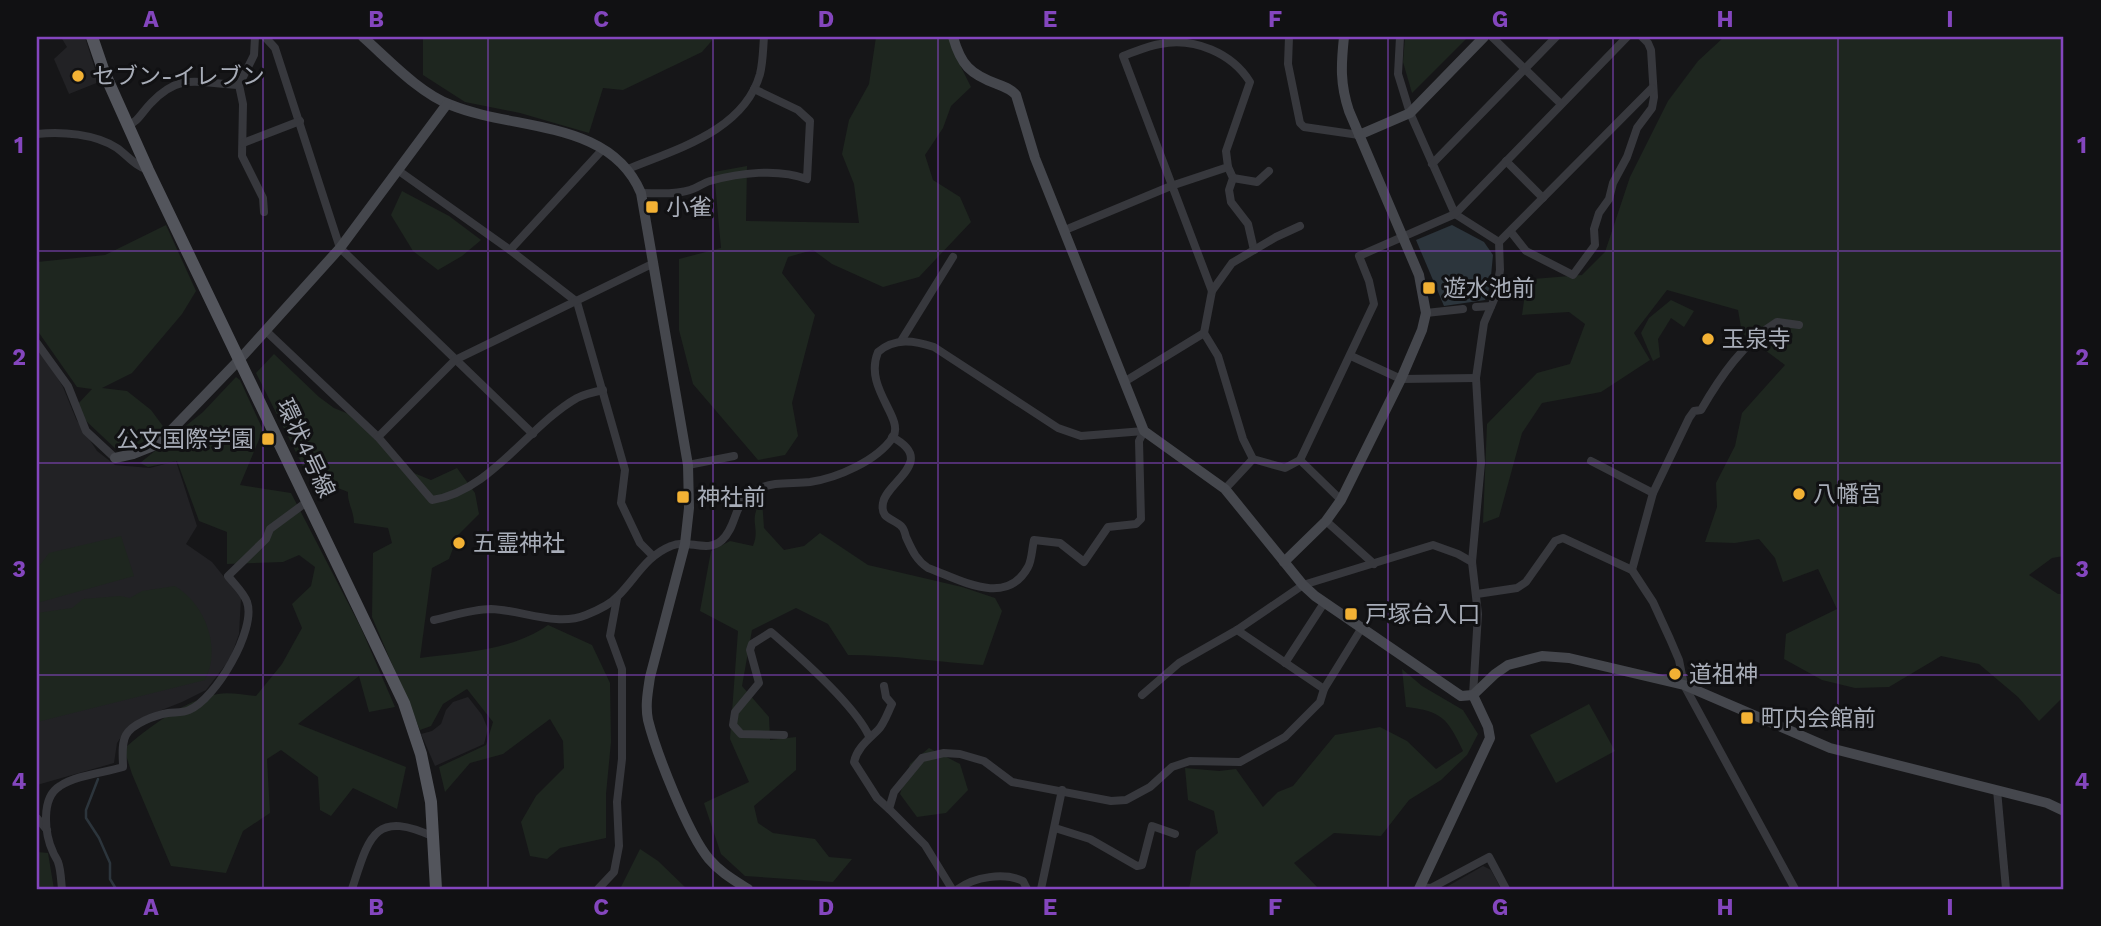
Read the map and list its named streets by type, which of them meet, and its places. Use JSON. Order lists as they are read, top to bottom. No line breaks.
{"streets":{"main road":["環状4号線"]},"places":{"other":["セブン-イレブン","玉泉寺","八幡宮","五霊神社","道祖神"],"transit":["小雀","遊水池前","公文国際学園","神社前","戸塚台入口","町内会館前"]},"grid":{"columns":["A","B","C","D","E","F","G","H","I"],"rows":["1","2","3","4"]}}
